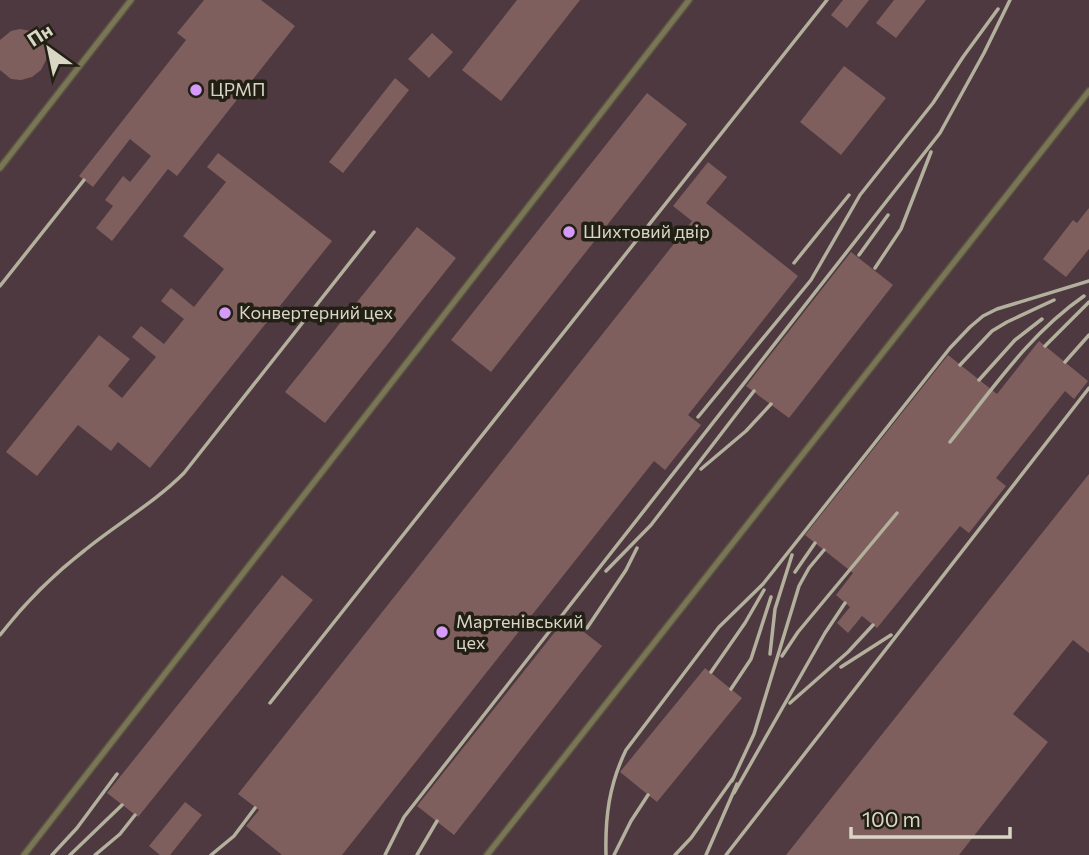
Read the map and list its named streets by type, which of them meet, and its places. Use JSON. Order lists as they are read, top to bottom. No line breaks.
{"places":["ЦРМП","Шихтовий двір","Конвертерний цех","Мартенівський цех"],"scale_bar":"100 m","north":"top left"}
